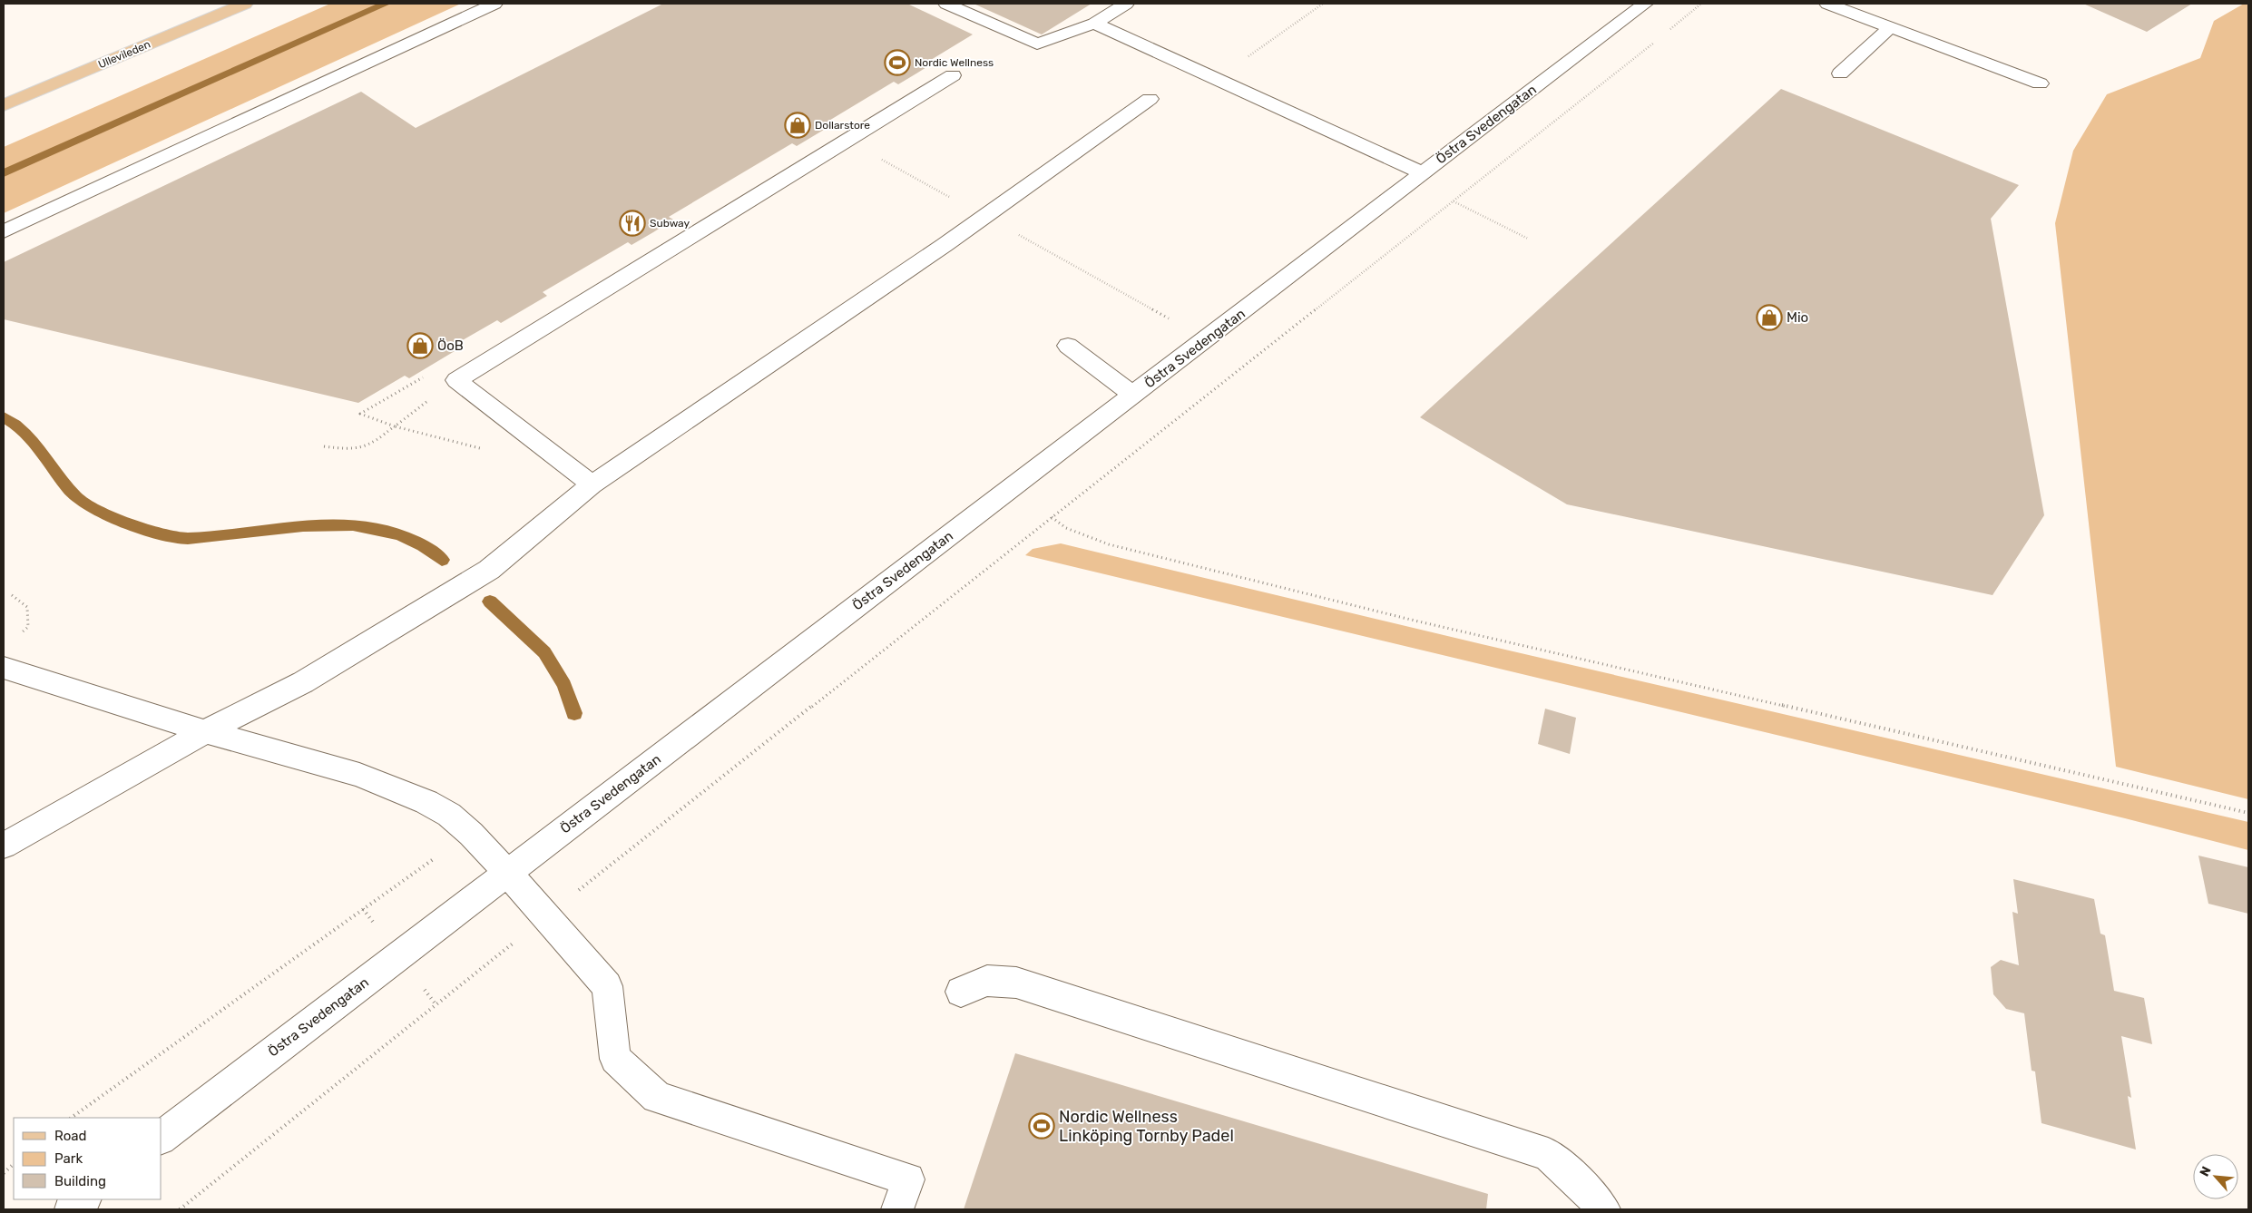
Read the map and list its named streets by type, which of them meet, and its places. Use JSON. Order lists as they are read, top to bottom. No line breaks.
{"streets":{"main road":["Ullevileden"],"street":["Östra Svedengatan"]},"places":{"sports":["Nordic Wellness","Nordic Wellness Linköping Tornby Padel"],"shop":["Dollarstore","Mio","ÖoB"],"restaurant":["Subway"]},"legend":["Road","Park","Building"],"north":"top left"}
